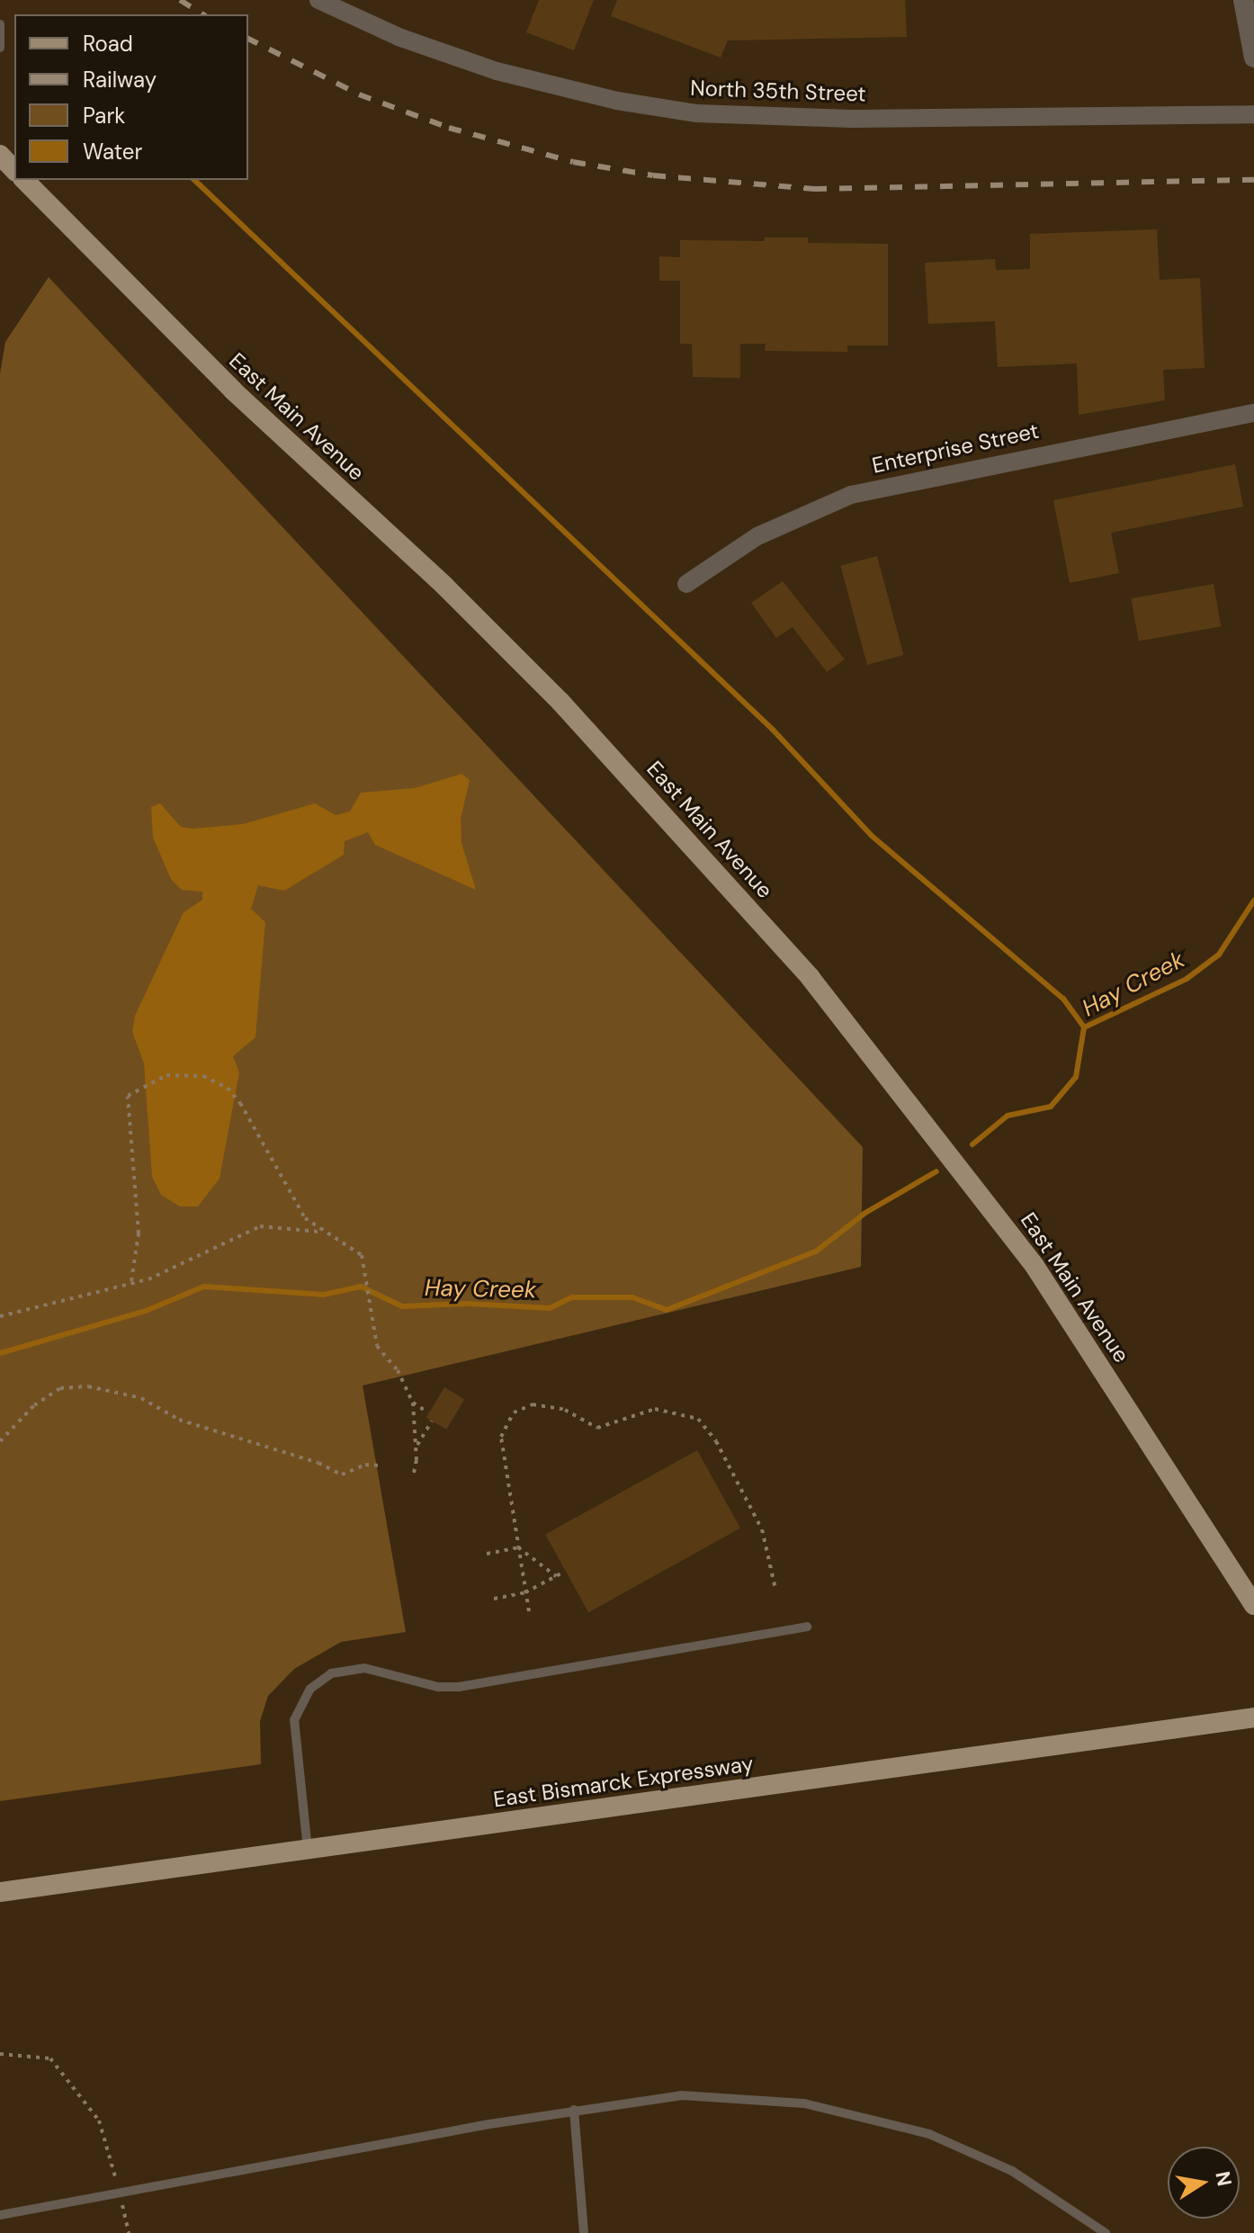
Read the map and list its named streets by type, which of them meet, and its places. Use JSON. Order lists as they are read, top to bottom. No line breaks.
{"streets":{"main road":["East Main Avenue","East Bismarck Expressway"],"street":["North 35th Street","Enterprise Street"]},"water":["Hay Creek"],"legend":["Road","Railway","Park","Water"],"north":"right"}
